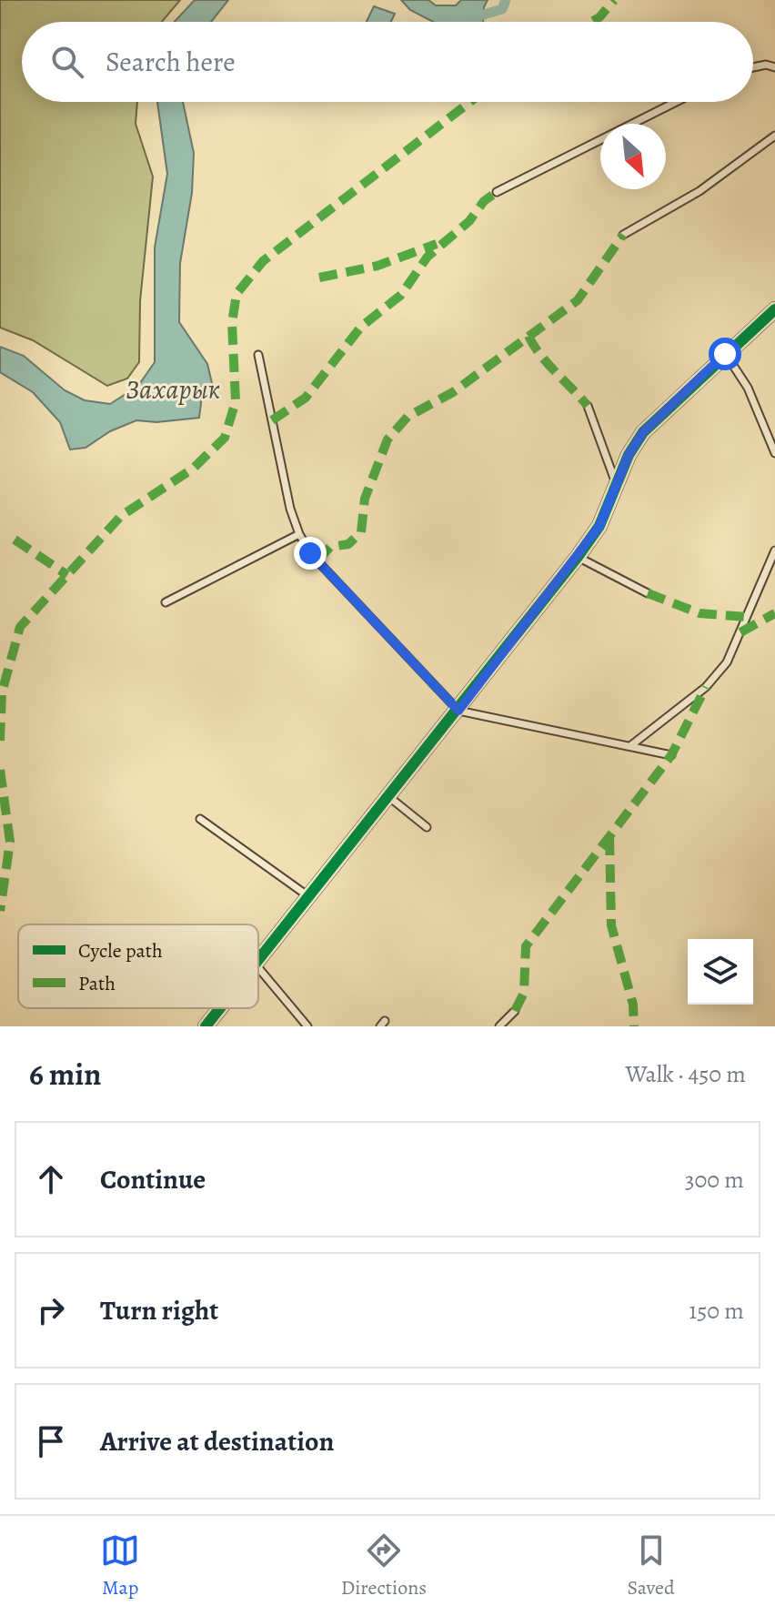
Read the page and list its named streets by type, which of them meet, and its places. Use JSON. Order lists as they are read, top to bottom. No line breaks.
{"water":["Захарык"],"legend":["Cycle path","Path"],"north":"bottom right","page":{"search":"Search here","heading":["6 min","Walk · 450 m"],"list":[["Continue","300 m"],["Turn right","150 m"],"Arrive at destination"],"nav":["Map","Directions","Saved"]}}
